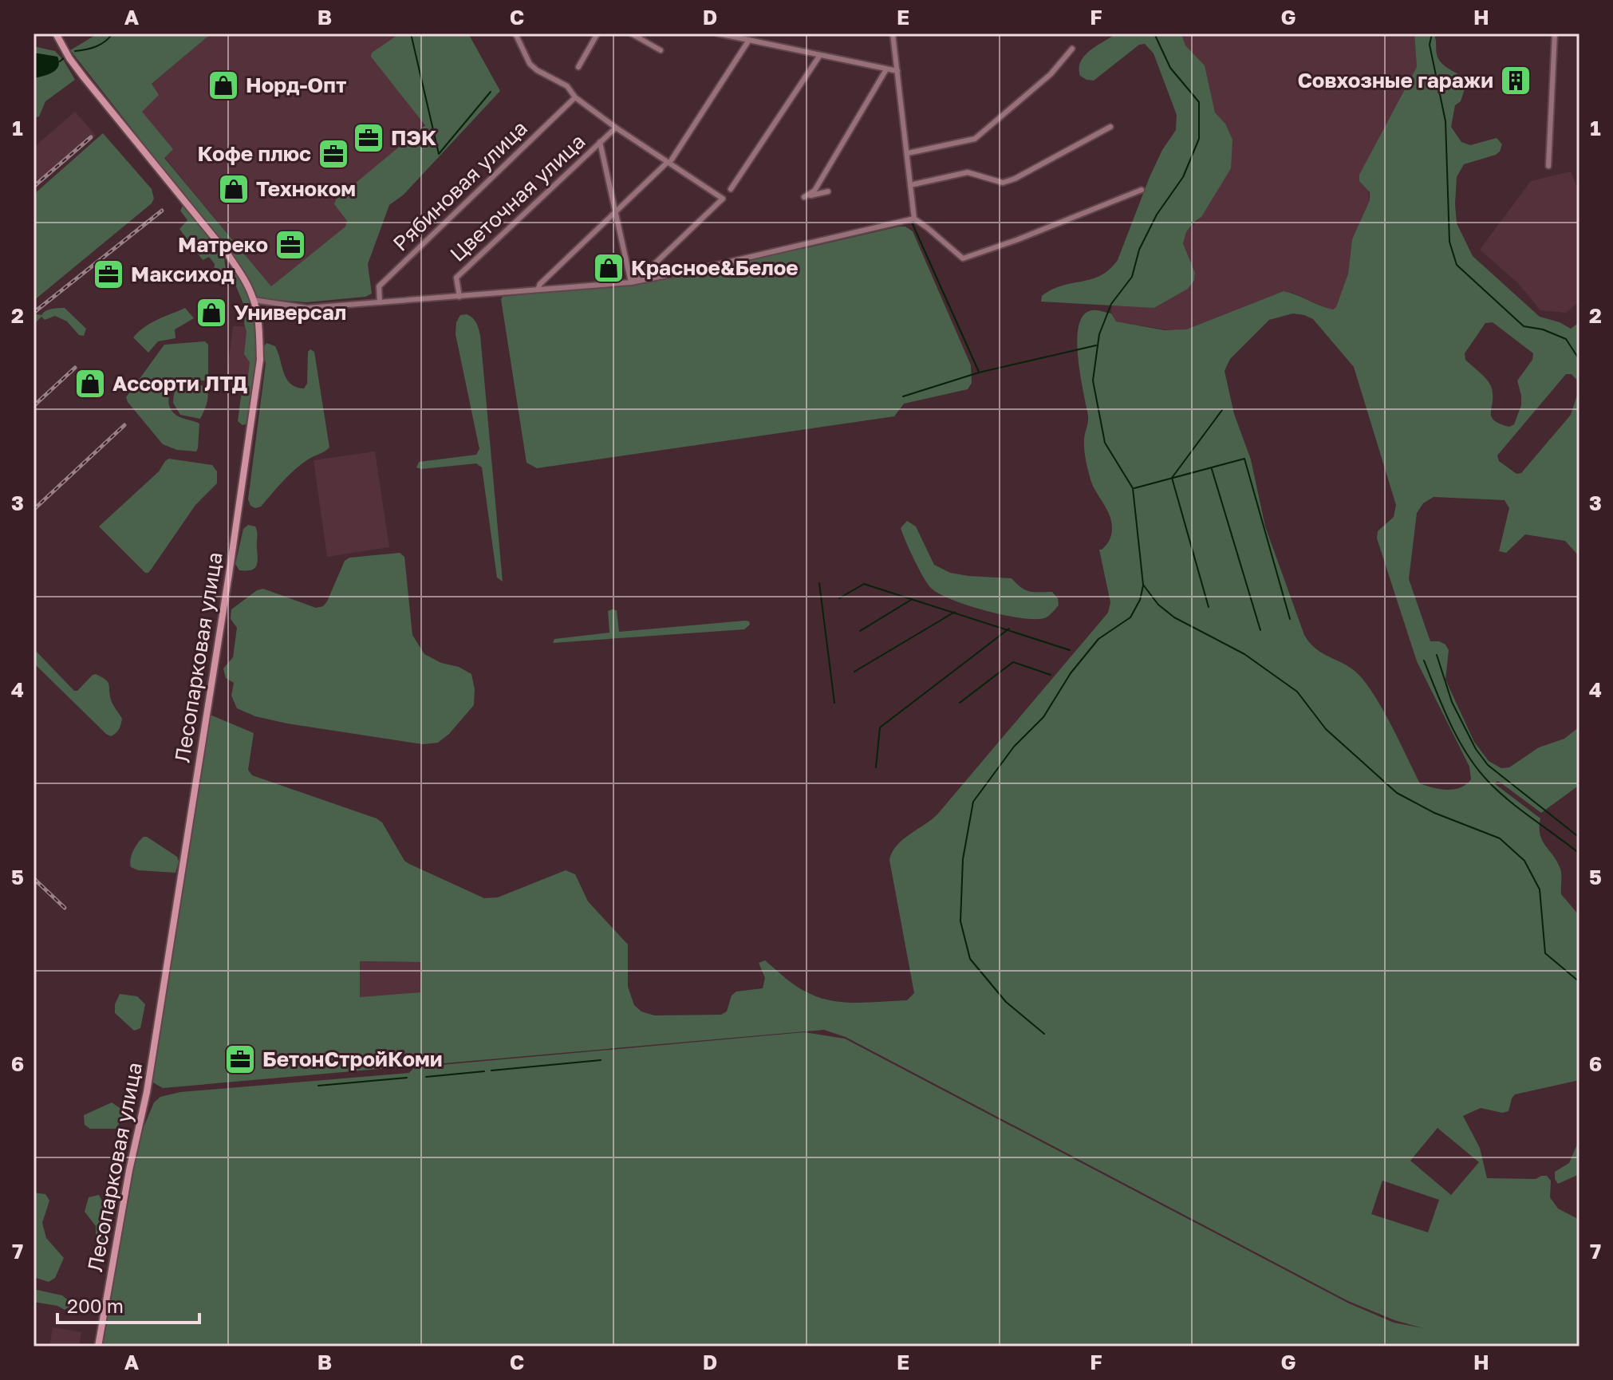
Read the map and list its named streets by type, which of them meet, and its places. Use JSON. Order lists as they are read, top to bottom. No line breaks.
{"streets":{"street":["Рябиновая улица","Цветочная улица","Лесопарковая улица"]},"places":{"building":["Совхозные гаражи"],"shop":["Норд-Опт","Техноком","Красное&Белое","Универсал","Ассорти ЛТД"],"office":["ПЭК","Кофе плюс","Матреко","Максиход","БетонСтройКоми"]},"scale_bar":"200 m","grid":{"columns":["A","B","C","D","E","F","G","H"],"rows":["1","2","3","4","5","6","7"]}}
